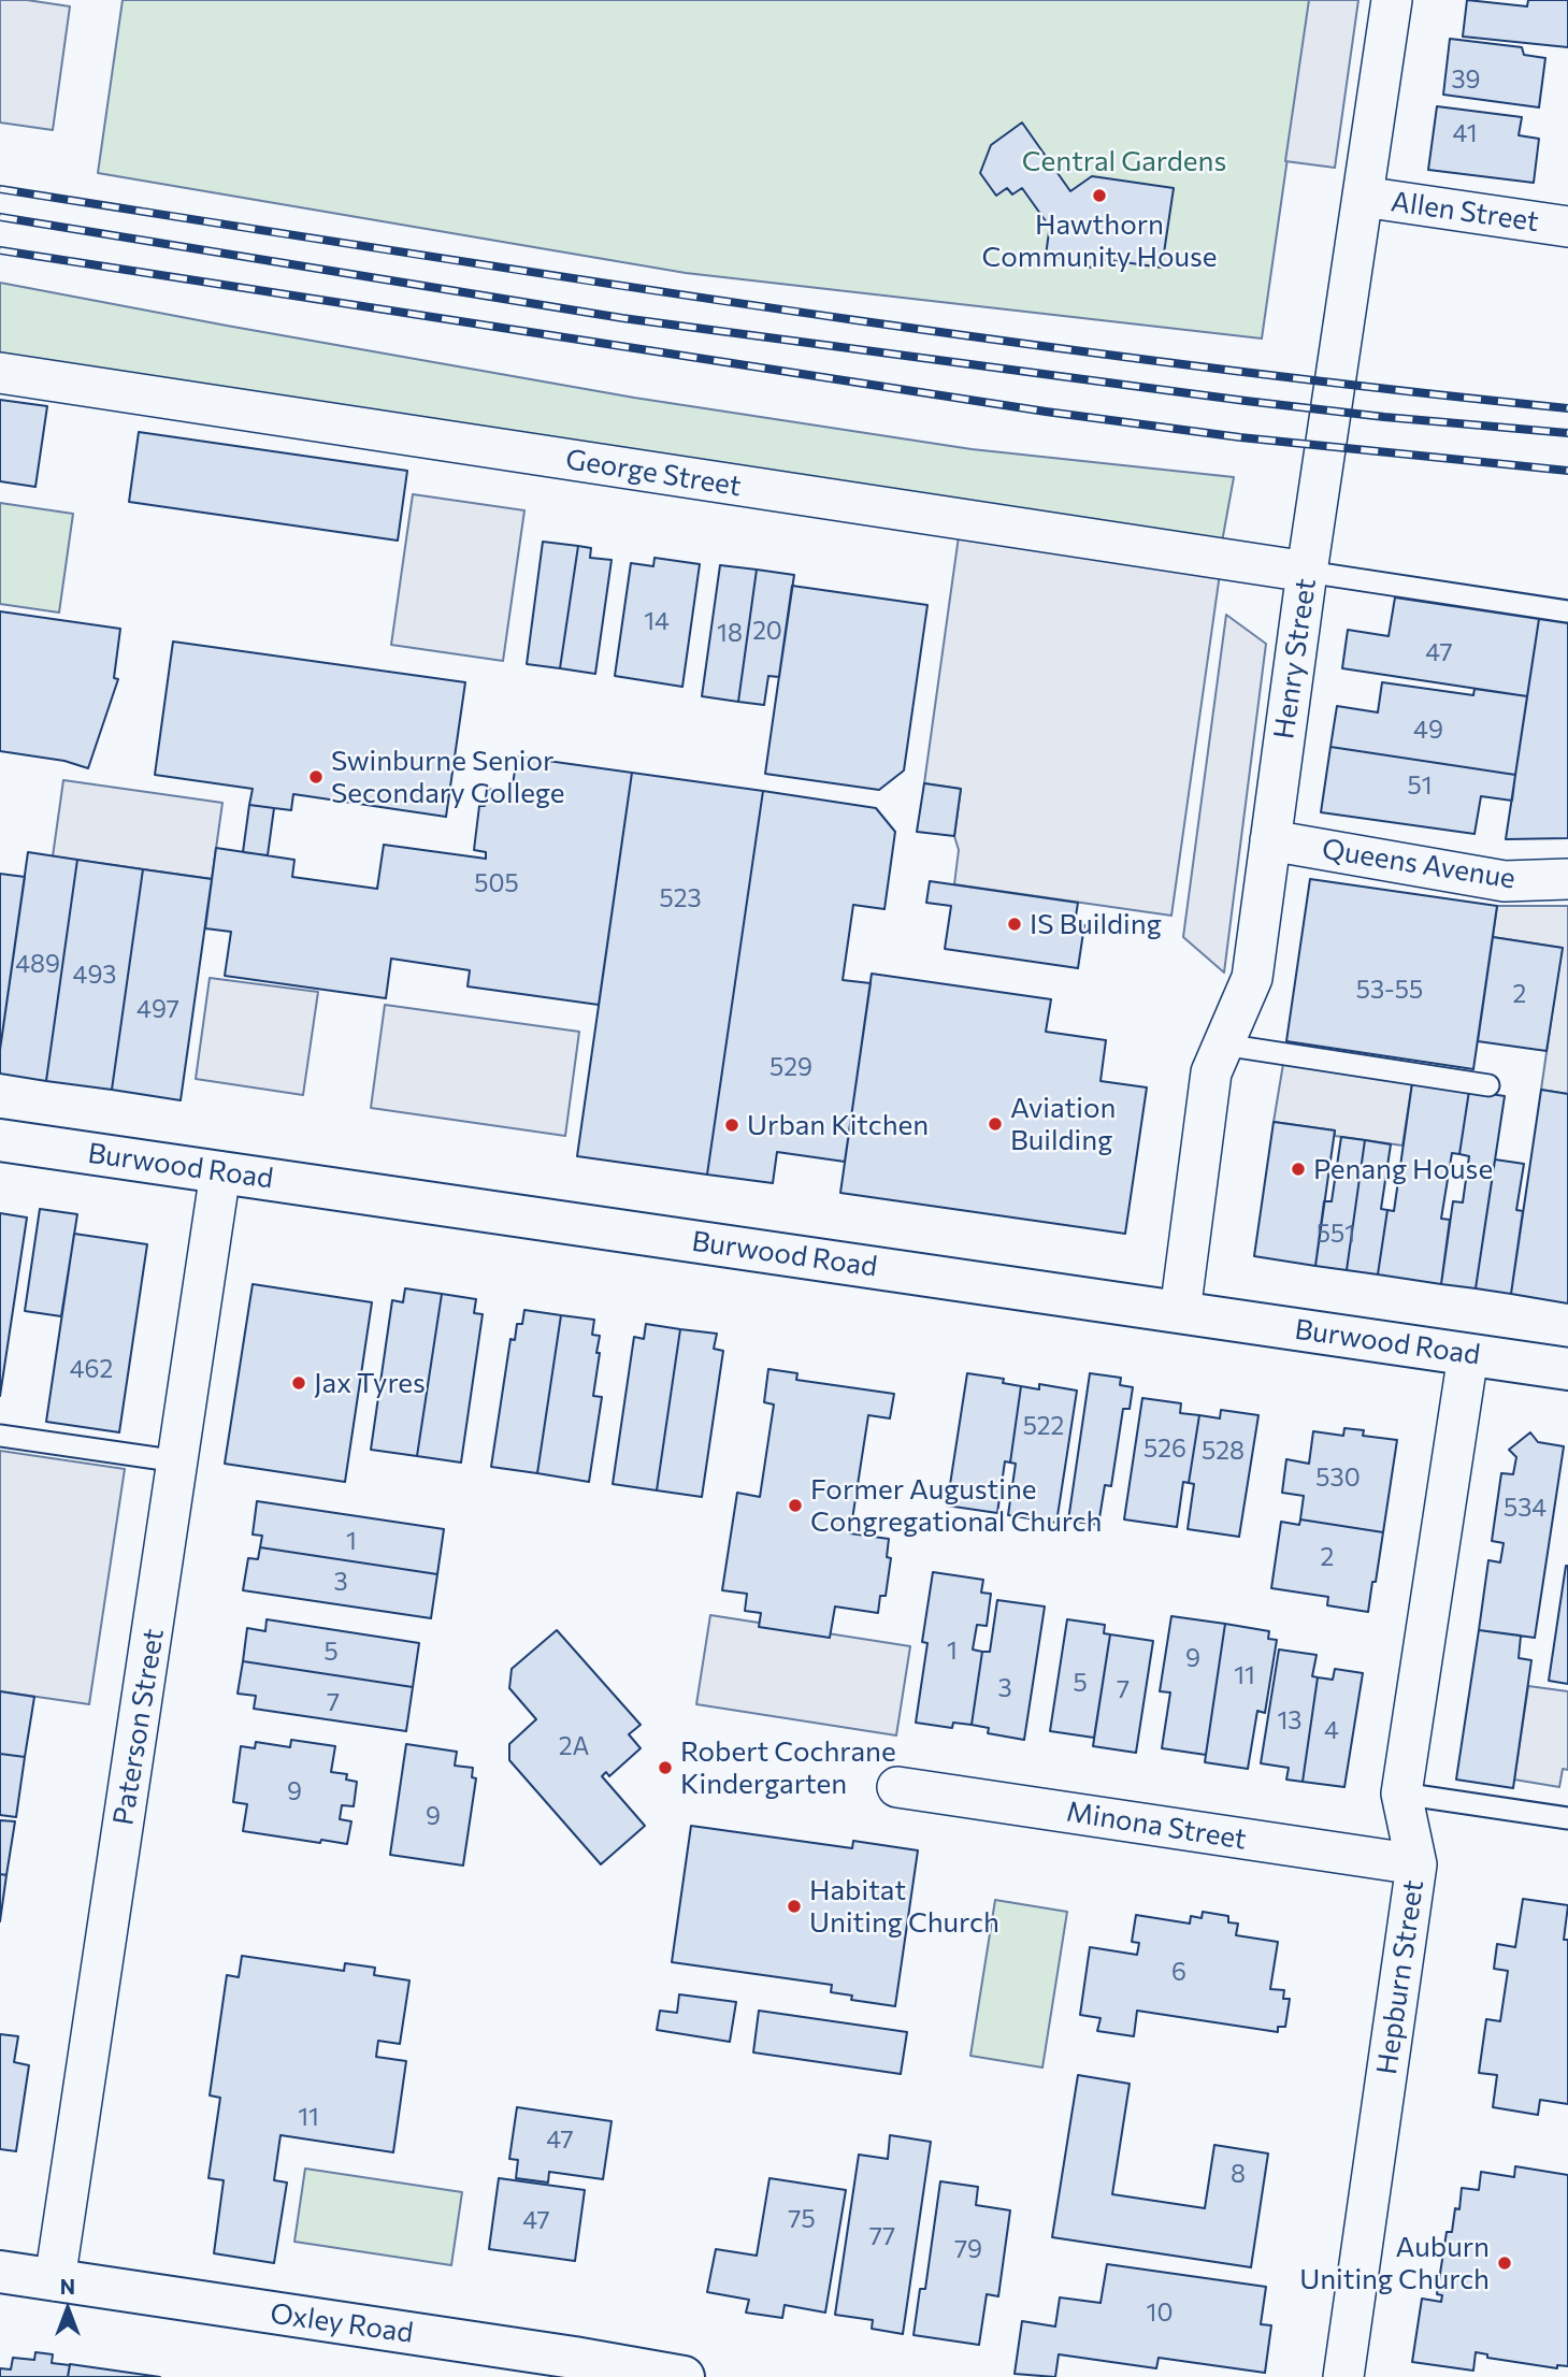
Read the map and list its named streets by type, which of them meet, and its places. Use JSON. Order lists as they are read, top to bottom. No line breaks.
{"streets":{"main road":["Burwood Road","Oxley Road"],"street":["Allen Street","George Street","Henry Street","Queens Avenue","Paterson Street","Minona Street","Hepburn Street"]},"crossings":[["Allen Street","Henry Street"],["George Street","Henry Street"],["Henry Street","Queens Avenue"],["Henry Street","Burwood Road"],["Burwood Road","Paterson Street"],["Burwood Road","Hepburn Street"],["Paterson Street","Oxley Road"],["Minona Street","Hepburn Street"]],"parks":["Central Gardens"],"places":["Hawthorn Community House","Swinburne Senior Secondary College","IS Building","Aviation Building","Urban Kitchen","Penang House","Jax Tyres","Former Augustine Congregational Church","Robert Cochrane Kindergarten","Habitat Uniting Church","Auburn Uniting Church"],"house_numbers":["39","41","14","20","18","47","49","51","505","523","489","493","53-55","2","497","529","551","462","522","526","528","530","534","1","2","3","1","5","9","11","5","3","7","7","13","4","2A","9","9","6","11","47","8","75","47","77","79","10"],"north":"top"}
